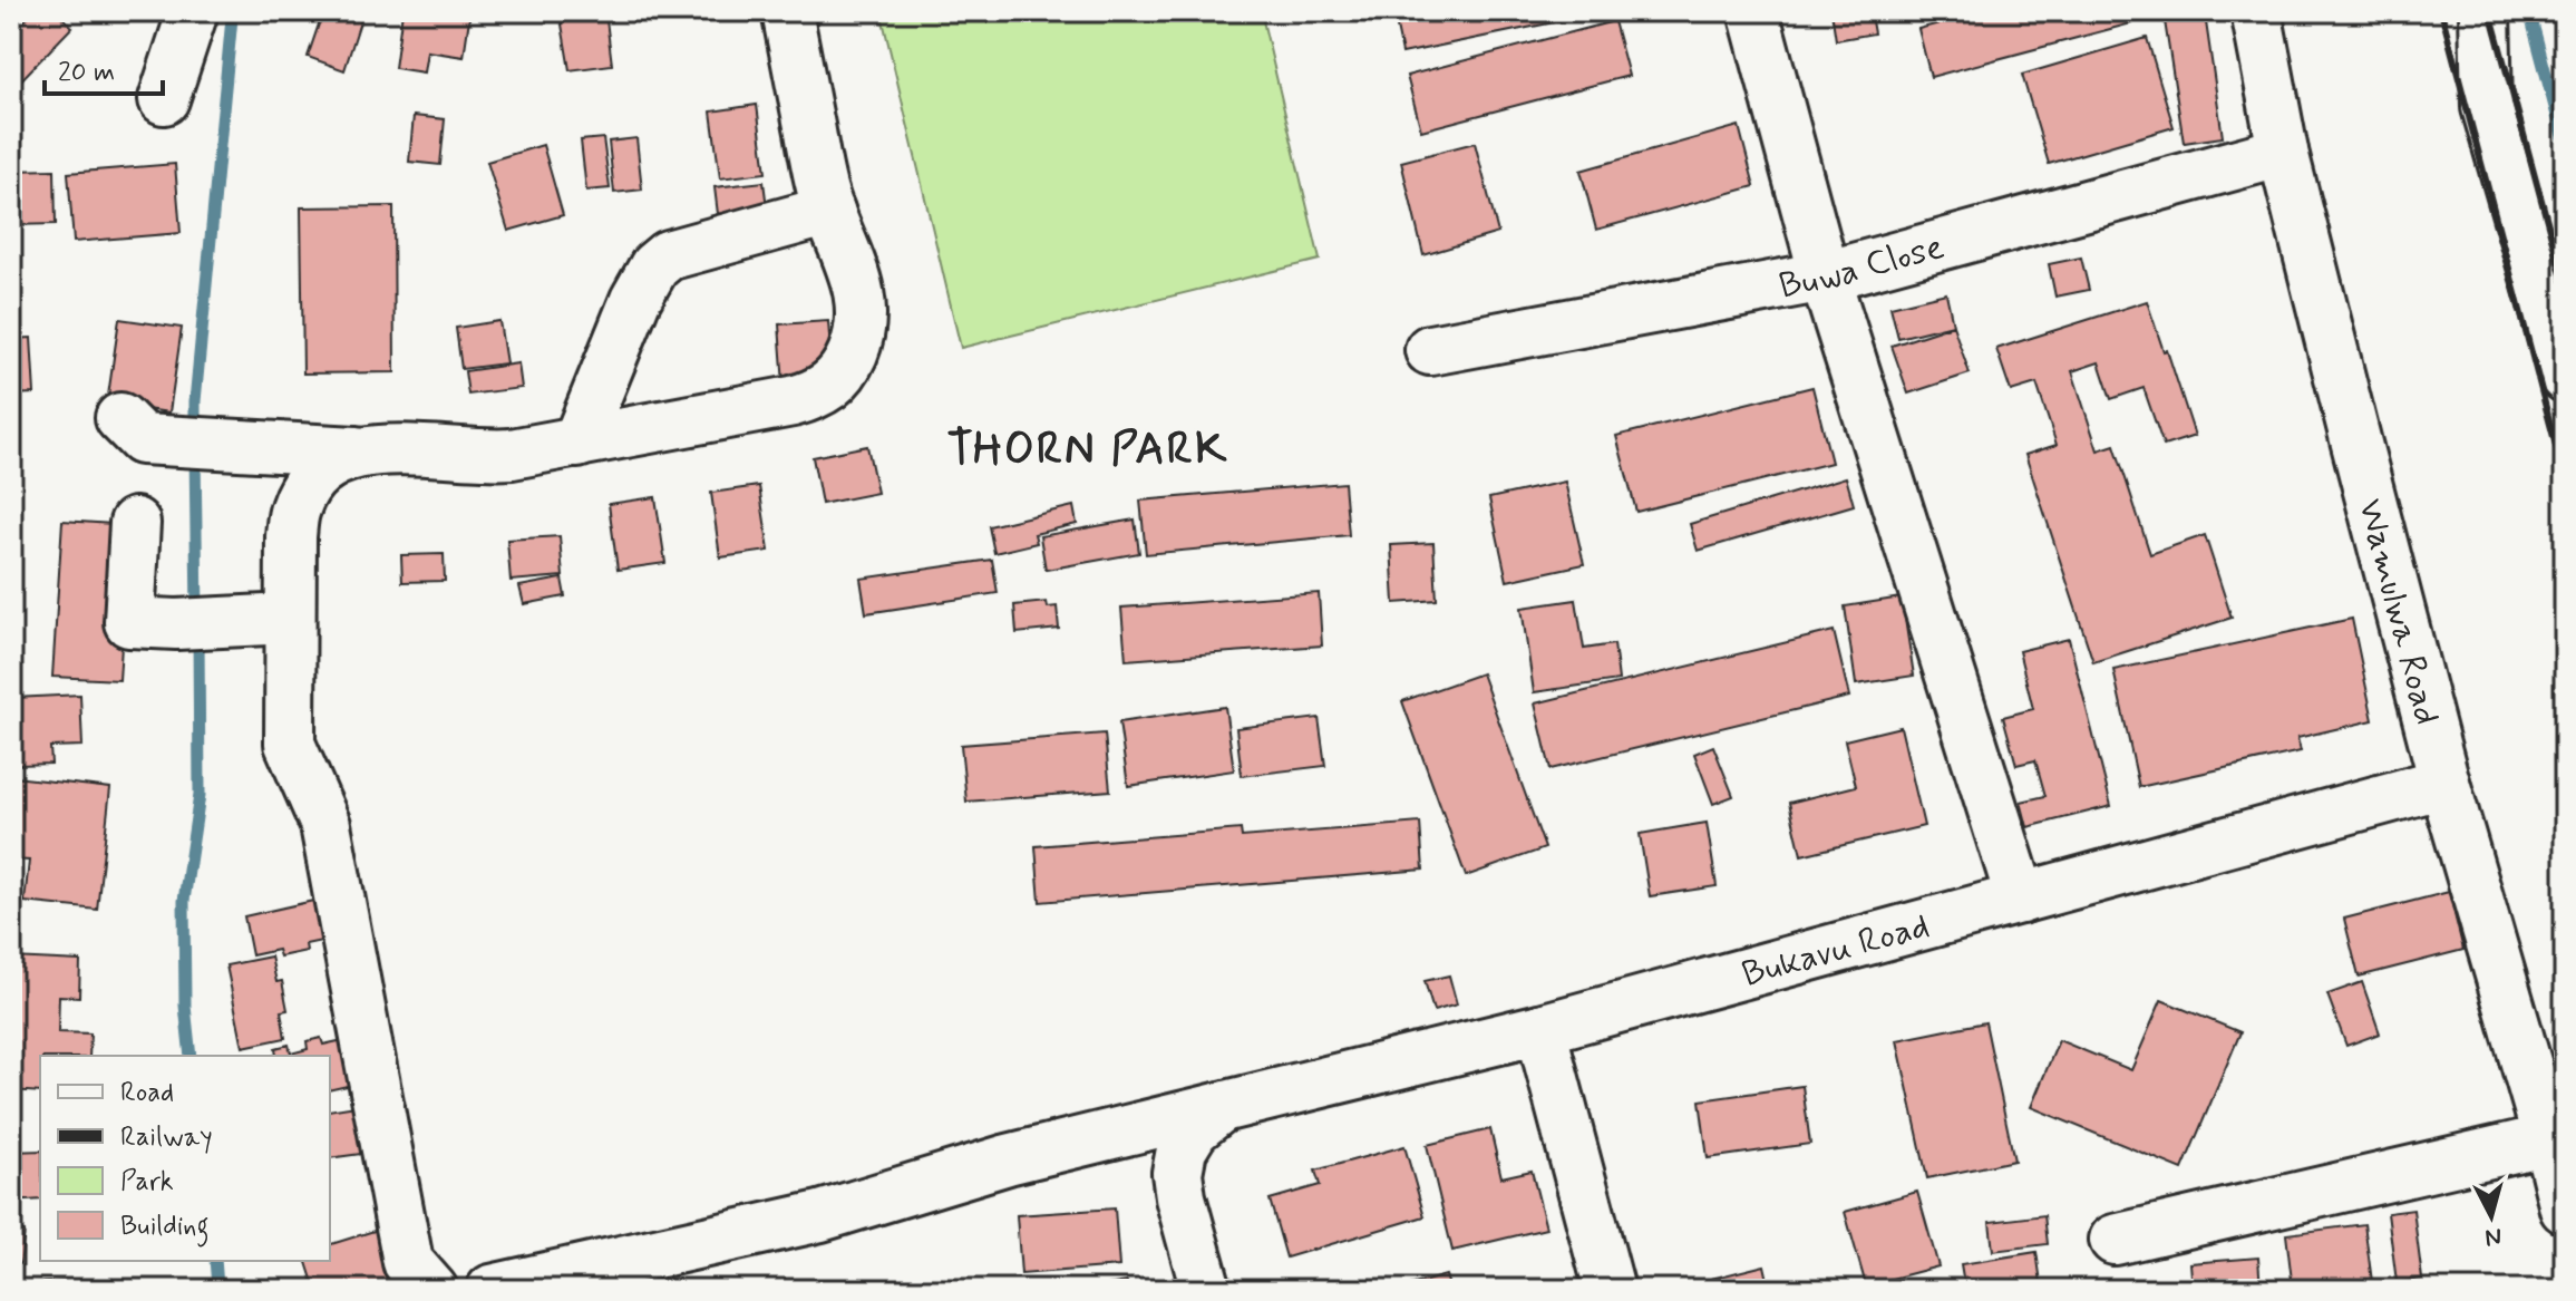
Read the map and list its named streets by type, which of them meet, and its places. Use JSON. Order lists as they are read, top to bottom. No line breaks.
{"streets":{"street":["Buwa Close","Wamulwa Road","Bukavu Road"]},"crossings":[["Buwa Close","Wamulwa Road"],["Wamulwa Road","Bukavu Road"]],"districts":["THORN PARK"],"legend":["Road","Railway","Park","Building"],"scale_bar":"20 m","north":"bottom"}
